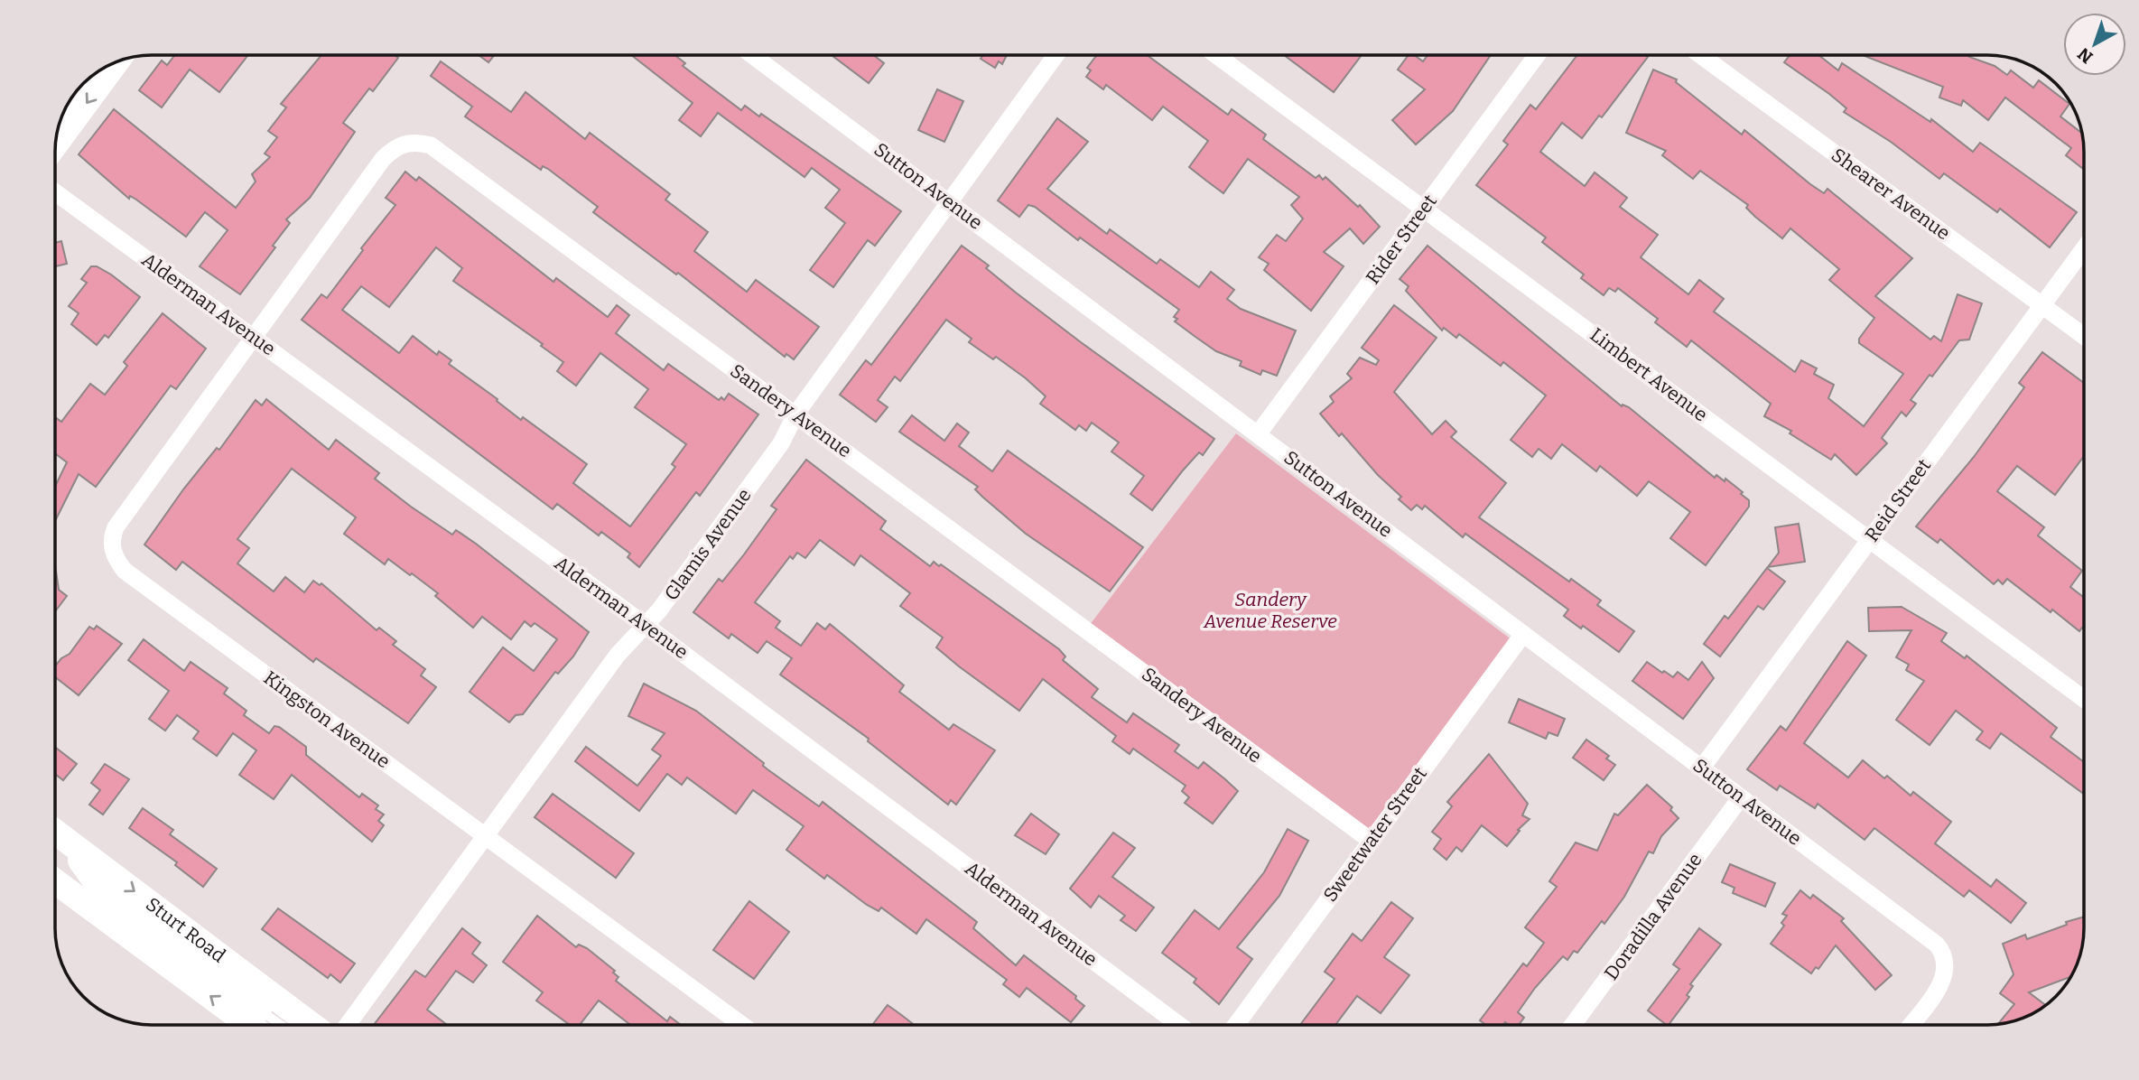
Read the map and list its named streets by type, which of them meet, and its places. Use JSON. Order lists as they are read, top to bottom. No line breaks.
{"streets":{"main road":["Sturt Road"],"street":["Sutton Avenue","Shearer Avenue","Rider Street","Alderman Avenue","Limbert Avenue","Sandery Avenue","Reid Street","Glamis Avenue","Kingston Avenue","Sweetwater Street","Doradilla Avenue"]},"crossings":[["Sutton Avenue","Rider Street"],["Sutton Avenue","Reid Street"],["Sutton Avenue","Glamis Avenue"],["Sutton Avenue","Sweetwater Street"],["Sutton Avenue","Doradilla Avenue"],["Shearer Avenue","Reid Street"],["Rider Street","Limbert Avenue"],["Alderman Avenue","Sandery Avenue"],["Alderman Avenue","Glamis Avenue"],["Alderman Avenue","Kingston Avenue"],["Limbert Avenue","Reid Street"],["Sandery Avenue","Glamis Avenue"],["Sandery Avenue","Kingston Avenue"],["Sandery Avenue","Sweetwater Street"],["Glamis Avenue","Kingston Avenue"]],"parks":["Sandery Avenue Reserve"],"north":"bottom left"}
